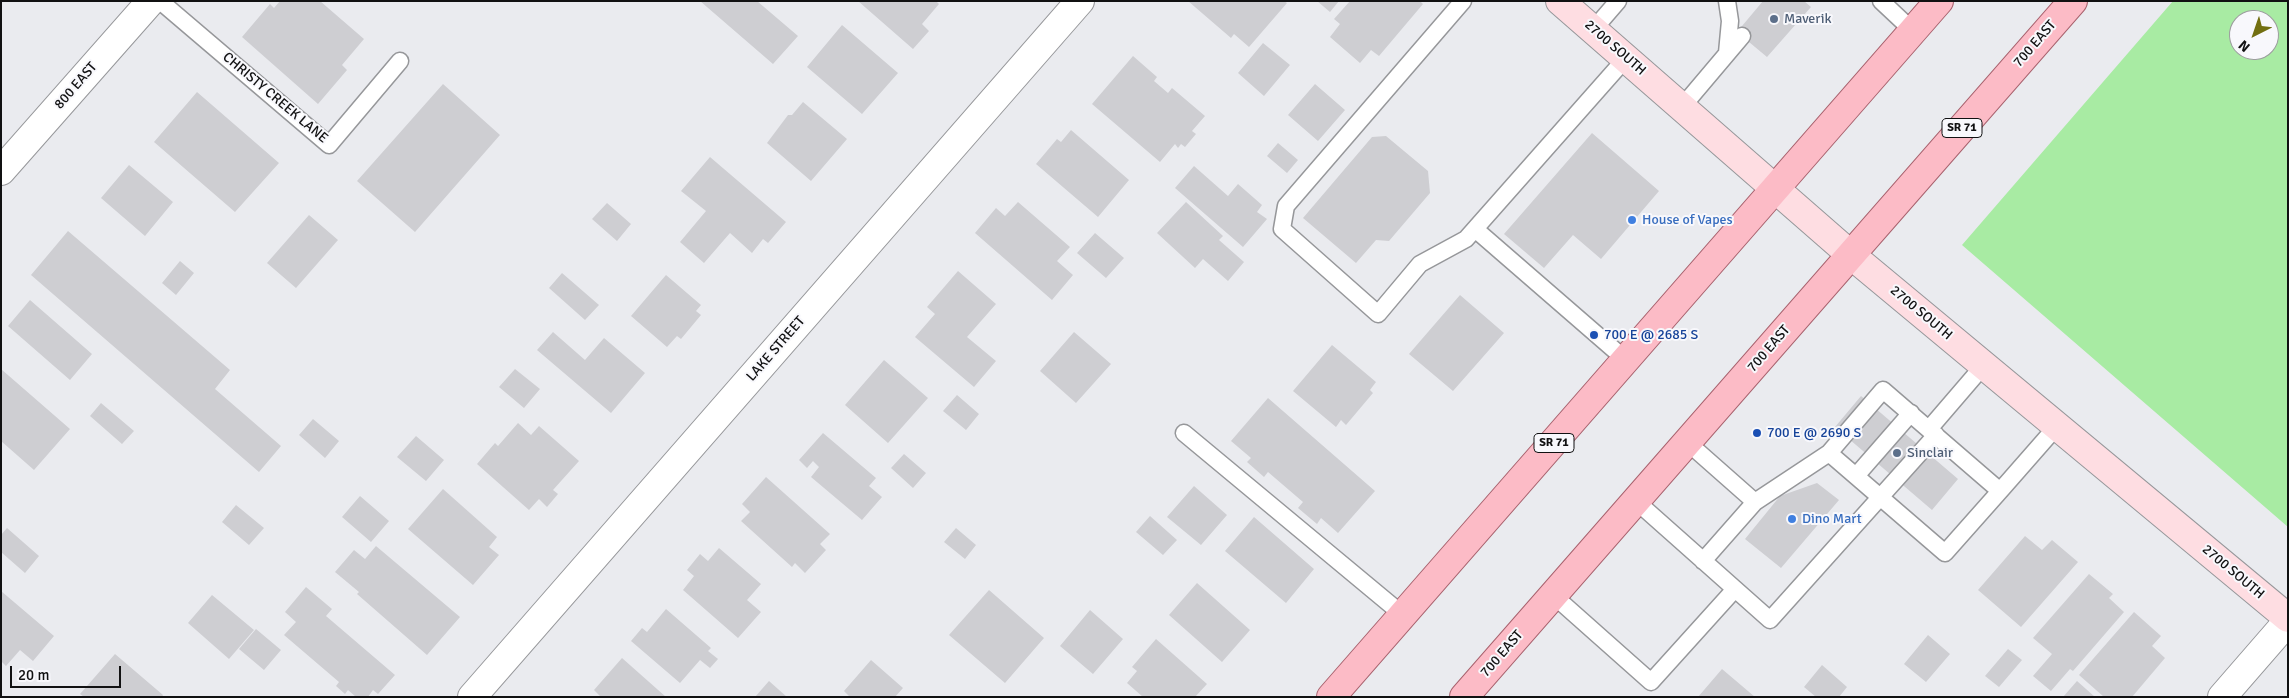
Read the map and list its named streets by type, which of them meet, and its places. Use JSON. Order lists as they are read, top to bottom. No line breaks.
{"streets":{"main road":["700 EAST","SR 71"],"street":["2700 SOUTH","800 EAST","LAKE STREET"],"lane":["CHRISTY CREEK LANE"]},"crossings":[["700 EAST","2700 SOUTH"],["2700 SOUTH","SR 71"]],"places":["Maverik","House of Vapes","700 E @ 2685 S","700 E @ 2690 S","Sinclair","Dino Mart"],"scale_bar":"20 m","north":"bottom left"}
